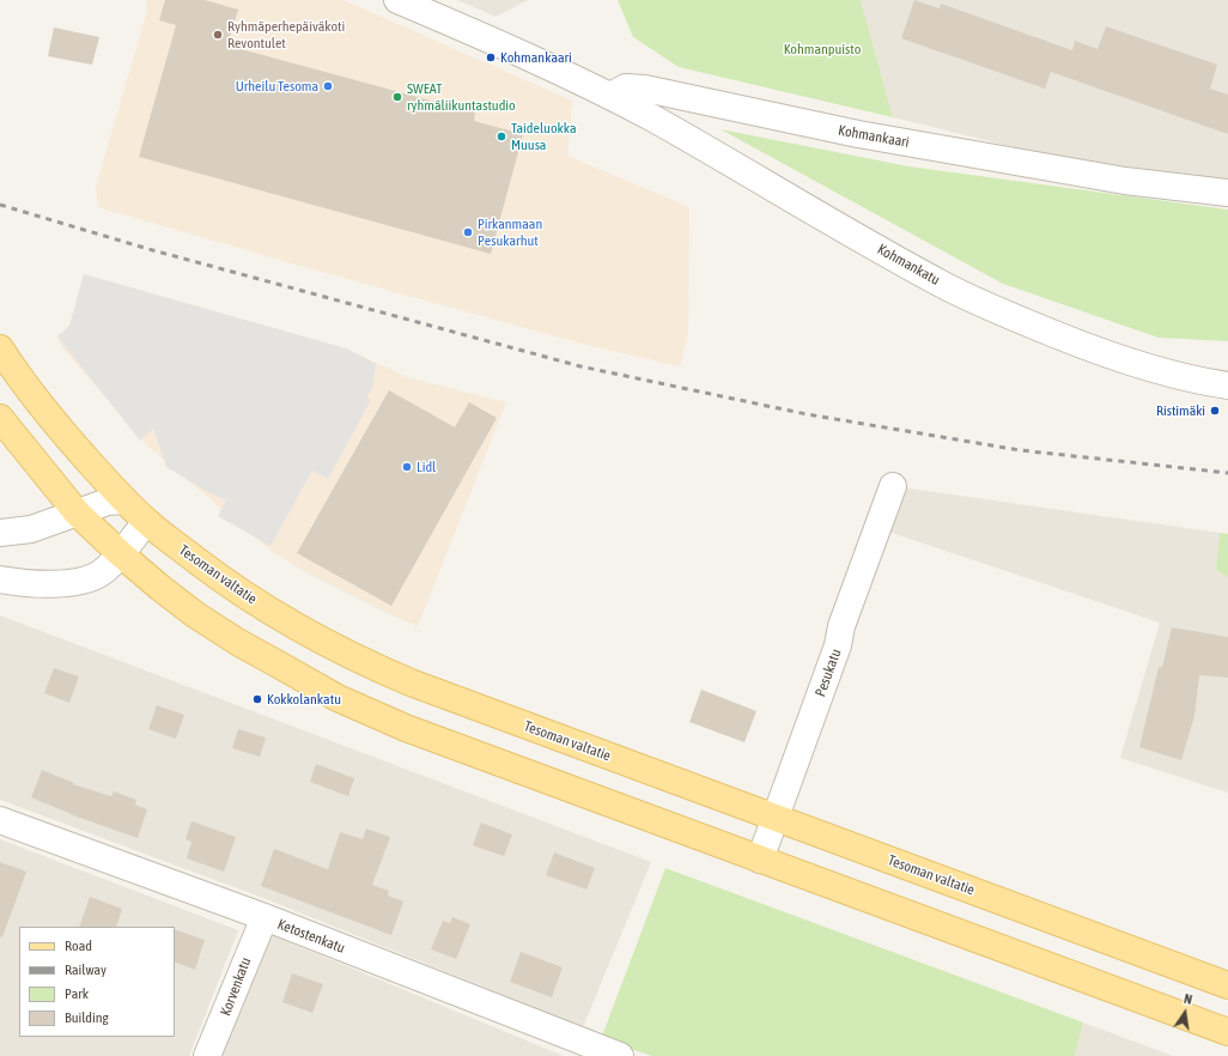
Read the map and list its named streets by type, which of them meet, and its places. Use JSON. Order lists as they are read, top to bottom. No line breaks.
{"streets":{"main road":["Tesoman valtatie"],"street":["Kohmankaari","Kohmankatu","Pesukatu","Ketostenkatu","Korvenkatu"]},"crossings":[["Kohmankaari","Kohmankatu"],["Tesoman valtatie","Pesukatu"],["Ketostenkatu","Korvenkatu"]],"parks":["Kohmanpuisto"],"places":["Ryhmäperhepäiväkoti Revontulet","Kohmankaari","Urheilu Tesoma","SWEAT ryhmäliikuntastudio","Taideluokka Muusa","Pirkanmaan Pesukarhut","Ristimäki","Lidl","Kokkolankatu"],"legend":["Road","Railway","Park","Building"],"north":"top"}
